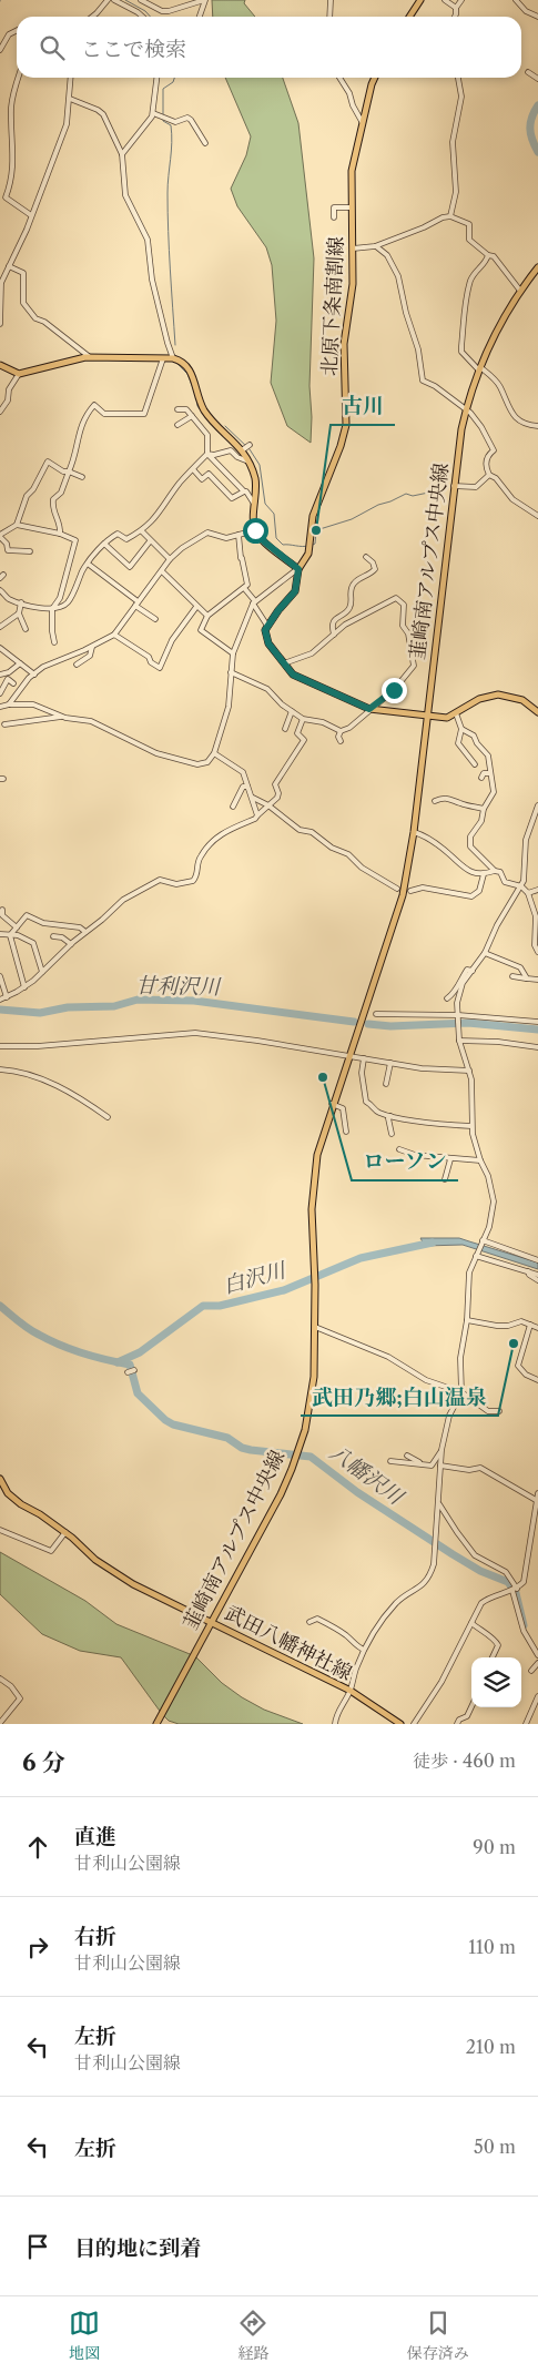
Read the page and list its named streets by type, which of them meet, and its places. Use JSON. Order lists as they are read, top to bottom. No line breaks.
{"streets":{"main road":["北原下条南割線","韮崎南アルプス中央線","武田八幡神社線"]},"crossings":[["韮崎南アルプス中央線","武田八幡神社線"]],"water":["甘利沢川","白沢川","八幡沢川"],"places":["古川","ローソン","武田乃郷;白山温泉"],"page":{"search":"ここで検索","heading":["6 分","徒歩 · 460 m"],"list":[["直進","甘利山公園線","90 m"],["右折","甘利山公園線","110 m"],["左折","甘利山公園線","210 m"],["左折","50 m"],"目的地に到着"],"nav":["地図","経路","保存済み"]}}
